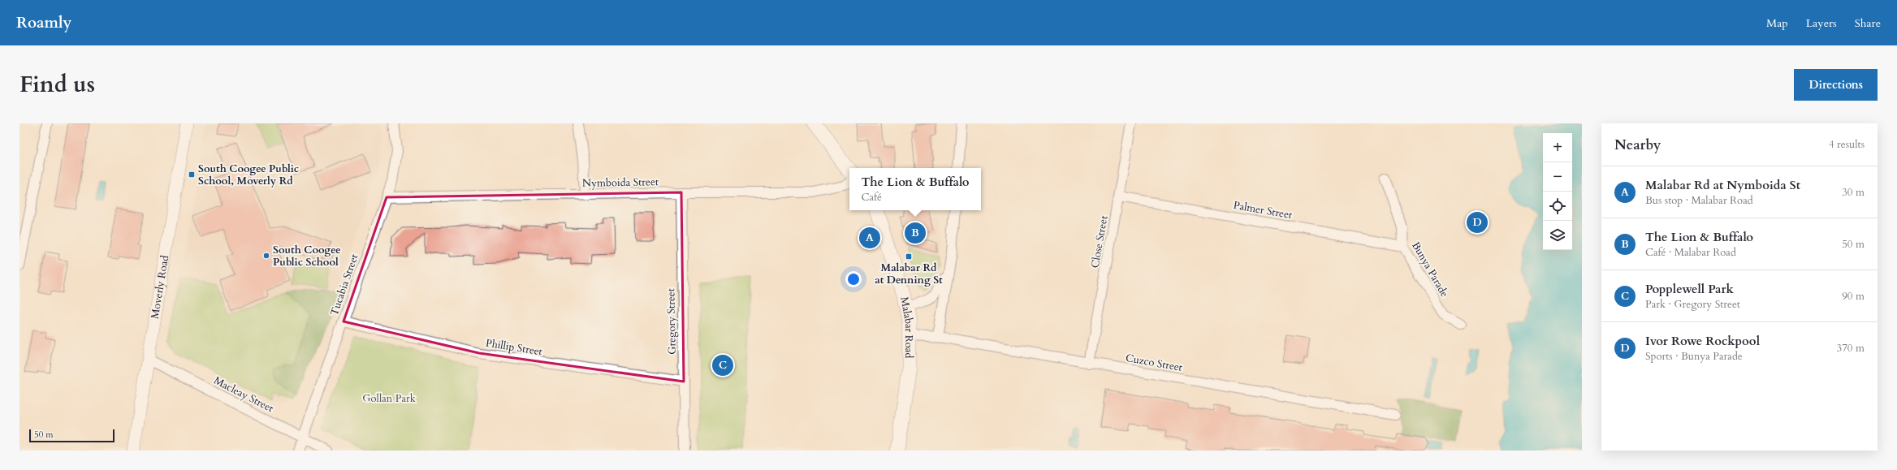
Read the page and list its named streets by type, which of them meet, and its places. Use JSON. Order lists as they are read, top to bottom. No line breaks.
{"streets":{"main road":["Malabar Road"],"street":["Nymboida Street","Palmer Street","Close Street","Bunya Parade","Tucabia Street","Moverly Road","Gregory Street","Phillip Street","Cuzco Street","Macleay Street"]},"crossings":[["Nymboida Street","Tucabia Street"],["Nymboida Street","Gregory Street"],["Palmer Street","Close Street"],["Palmer Street","Bunya Parade"],["Close Street","Cuzco Street"],["Tucabia Street","Phillip Street"],["Tucabia Street","Macleay Street"],["Moverly Road","Macleay Street"],["Gregory Street","Phillip Street"],["Malabar Road","Cuzco Street"]],"parks":["Gollan Park"],"places":{"transit":["South Coogee Public School, Moverly Rd","Malabar Rd at Denning St"],"other":["South Coogee Public School"]},"scale_bar":"50 m","page":{"header":"Roamly","nav":["Map","Layers","Share"],"title":"Find us","buttons":"Directions","heading":["Nearby","4 results"],"map_buttons":["+","−"],"list":[{"mark":"A","name":"Malabar Rd at Nymboida St","note":"Bus stop · Malabar Road","value":"30 m"},{"mark":"B","name":"The Lion & Buffalo","note":"Café · Malabar Road","value":"50 m"},{"mark":"C","name":"Popplewell Park","note":"Park · Gregory Street","value":"90 m"},{"mark":"D","name":"Ivor Rowe Rockpool","note":"Sports · Bunya Parade","value":"370 m"}],"popup":["The Lion & Buffalo","Café"],"pins":["D","B","A","C"],"scale":"50 m"}}
